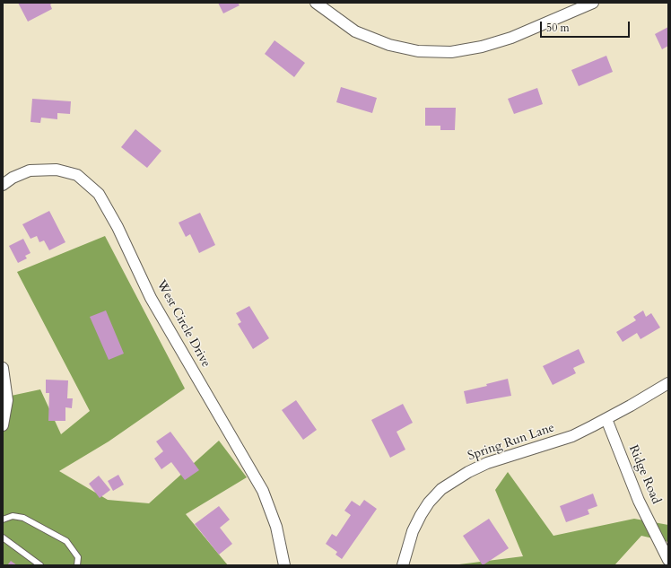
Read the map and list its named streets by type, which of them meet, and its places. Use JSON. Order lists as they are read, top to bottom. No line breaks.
{"streets":{"street":["West Circle Drive","Spring Run Lane","Ridge Road"]},"crossings":[["Spring Run Lane","Ridge Road"]],"scale_bar":"50 m"}
